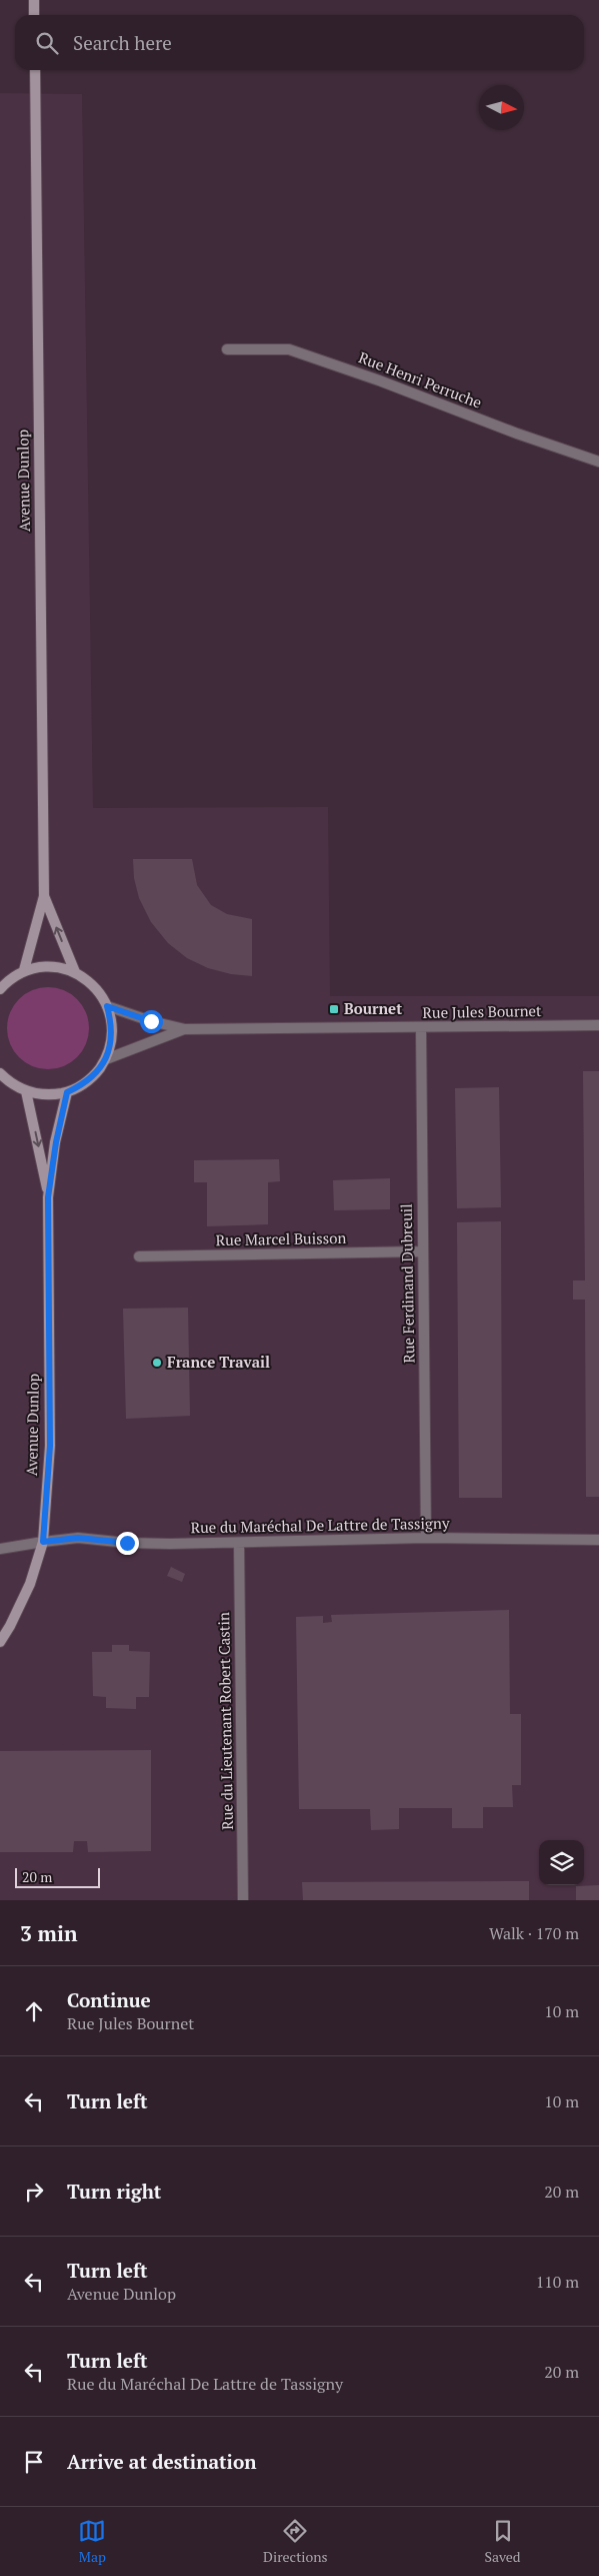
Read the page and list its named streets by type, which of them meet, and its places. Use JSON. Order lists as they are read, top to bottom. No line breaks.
{"streets":{"street":["Rue Henri Perruche","Avenue Dunlop","Rue Jules Bournet","Rue Marcel Buisson","Rue Ferdinand Dubreuil","Rue du Maréchal De Lattre de Tassigny","Rue du Lieutenant Robert Castin"]},"crossings":[["Avenue Dunlop","Rue du Maréchal De Lattre de Tassigny"],["Rue Jules Bournet","Rue Ferdinand Dubreuil"],["Rue Marcel Buisson","Rue Ferdinand Dubreuil"],["Rue Ferdinand Dubreuil","Rue du Maréchal De Lattre de Tassigny"],["Rue du Maréchal De Lattre de Tassigny","Rue du Lieutenant Robert Castin"]],"places":{"transit":["Bournet"],"other":["France Travail"]},"scale_bar":"20 m","north":"right","page":{"search":"Search here","scale":"20 m","heading":["3 min","Walk · 170 m"],"list":[["Continue","Rue Jules Bournet","10 m"],["Turn left","10 m"],["Turn right","20 m"],["Turn left","Avenue Dunlop","110 m"],["Turn left","Rue du Maréchal De Lattre de Tassigny","20 m"],"Arrive at destination"],"nav":["Map","Directions","Saved"]}}
